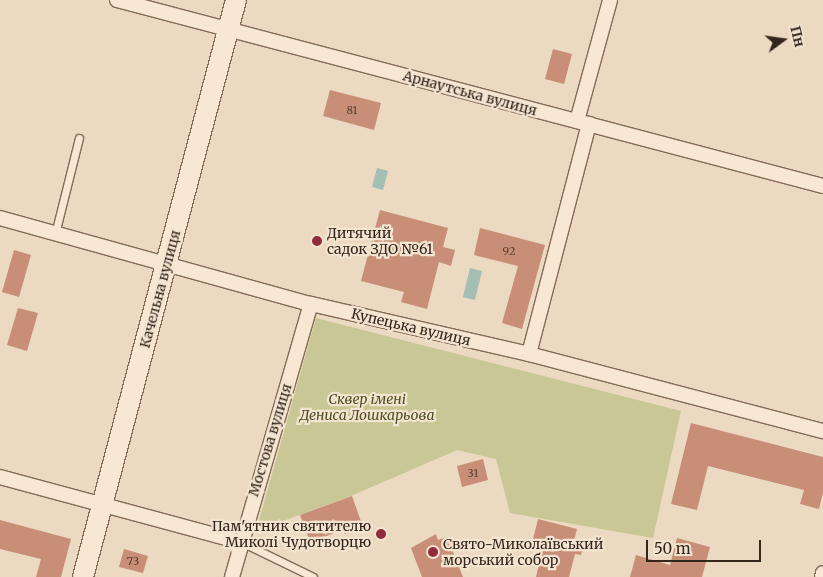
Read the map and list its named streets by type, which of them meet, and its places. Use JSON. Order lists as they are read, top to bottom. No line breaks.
{"streets":{"street":["Арнаутська вулиця","Качельна вулиця","Купецька вулиця","Мостова вулиця"]},"crossings":[["Арнаутська вулиця","Качельна вулиця"],["Качельна вулиця","Купецька вулиця"],["Купецька вулиця","Мостова вулиця"]],"parks":["Сквер імені Дениса Лошкарьова"],"places":["Дитячий садок ЗДО №61","Пам'ятник святителю Миколі Чудотворцю","Свято-Миколаївський морський собор"],"house_numbers":["81","92","31","73"],"scale_bar":"50 m","north":"right"}
